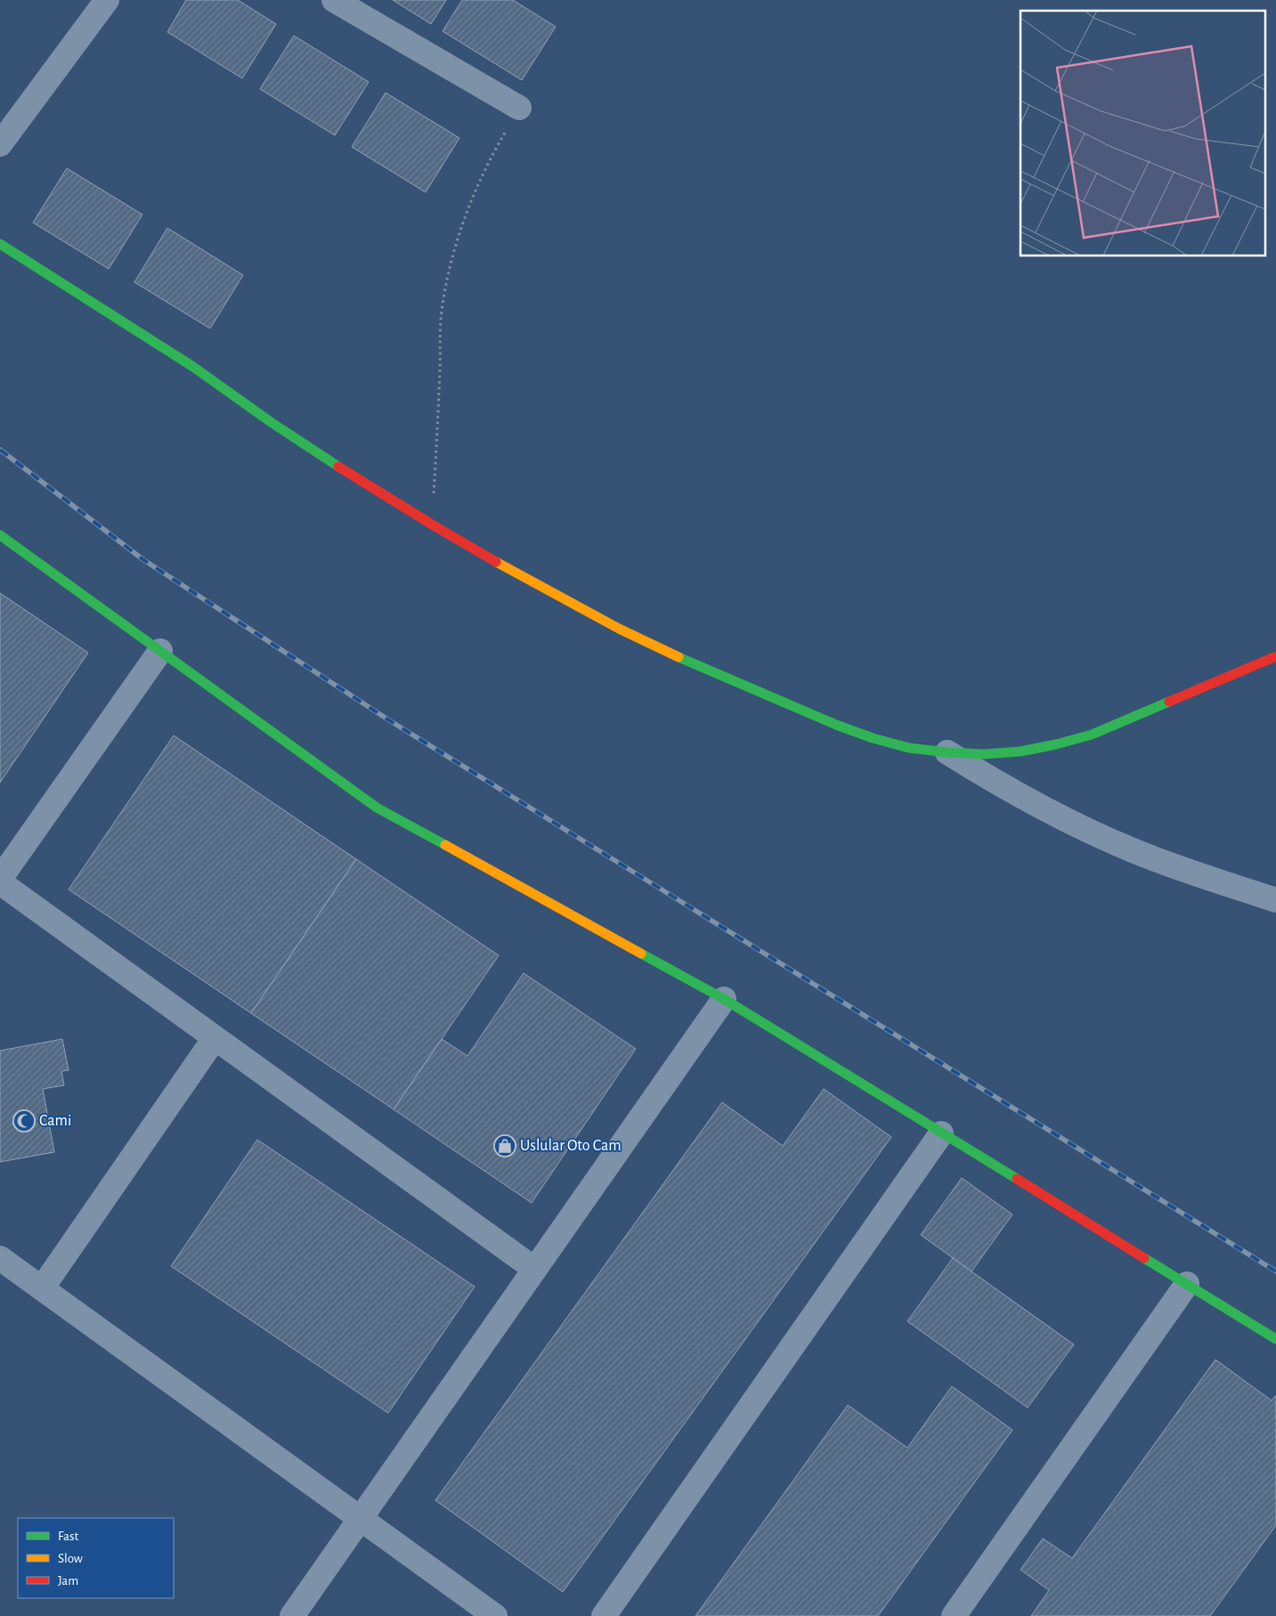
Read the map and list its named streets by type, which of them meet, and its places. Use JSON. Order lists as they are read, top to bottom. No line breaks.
{"places":{"mosque":["Cami"],"shop":["Uslular Oto Cam"]},"legend":["Fast","Slow","Jam"]}
